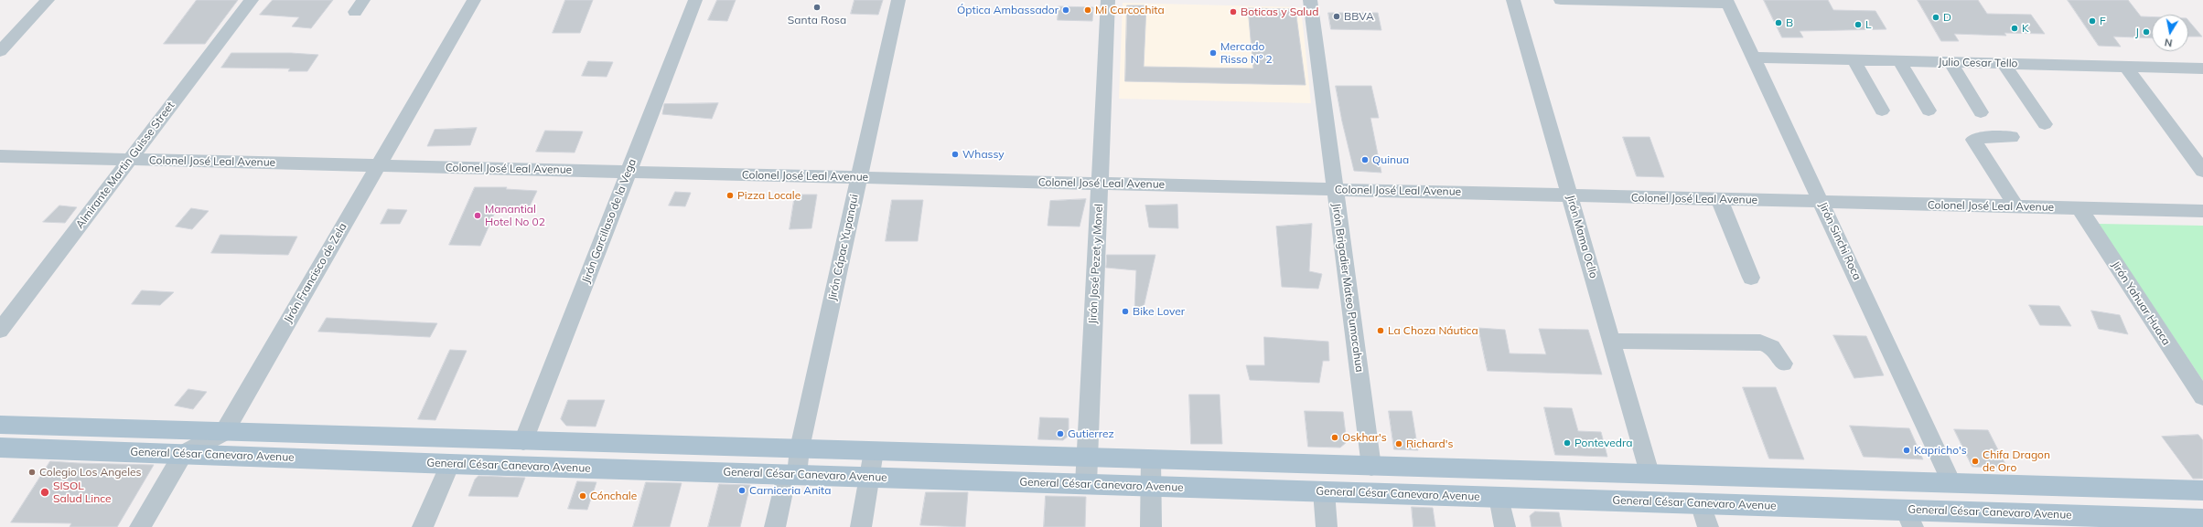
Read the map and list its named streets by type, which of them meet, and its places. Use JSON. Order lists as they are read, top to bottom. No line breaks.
{"streets":{"main road":["General César Canevaro Avenue"],"street":["Julio Cesar Tello","Colonel José Leal Avenue","Almirante Martin Guisse Street","Jirón Garcillaso de la Vega","Jirón Mama Ocllo","Jirón Sinchi Roca","Jirón Cápac Yupanqui","Jirón José Pezet y Monel","Jirón Francisco de Zela","Jirón Brigadier Mateo Pumacahua","Jirón Yahuar Huaca"]},"crossings":[["Julio Cesar Tello","Jirón Sinchi Roca"],["Colonel José Leal Avenue","Almirante Martin Guisse Street"],["Colonel José Leal Avenue","Jirón Garcillaso de la Vega"],["Colonel José Leal Avenue","Jirón Mama Ocllo"],["Colonel José Leal Avenue","Jirón Sinchi Roca"],["Colonel José Leal Avenue","Jirón Cápac Yupanqui"],["Colonel José Leal Avenue","Jirón José Pezet y Monel"],["Colonel José Leal Avenue","Jirón Francisco de Zela"],["Colonel José Leal Avenue","Jirón Brigadier Mateo Pumacahua"],["Colonel José Leal Avenue","Jirón Yahuar Huaca"],["Jirón Cápac Yupanqui","General César Canevaro Avenue"],["Jirón José Pezet y Monel","General César Canevaro Avenue"]],"places":["Santa Rosa","Óptica Ambassador","Mi Carcochita","Boticas y Salud","BBVA","D","F","B","L","K","J","Mercado Risso N° 2","Whassy","Quinua","Pizza Locale","Manantial Hotel No 02","Bike Lover","La Choza Náutica","Gutierrez","Oskhar's","Pontevedra","Richard's","Kapricho's","Chifa Dragon de Oro","Colegio Los Angeles","Carniceria Anita","SISOL Salud Lince","Cónchale"],"north":"bottom"}
